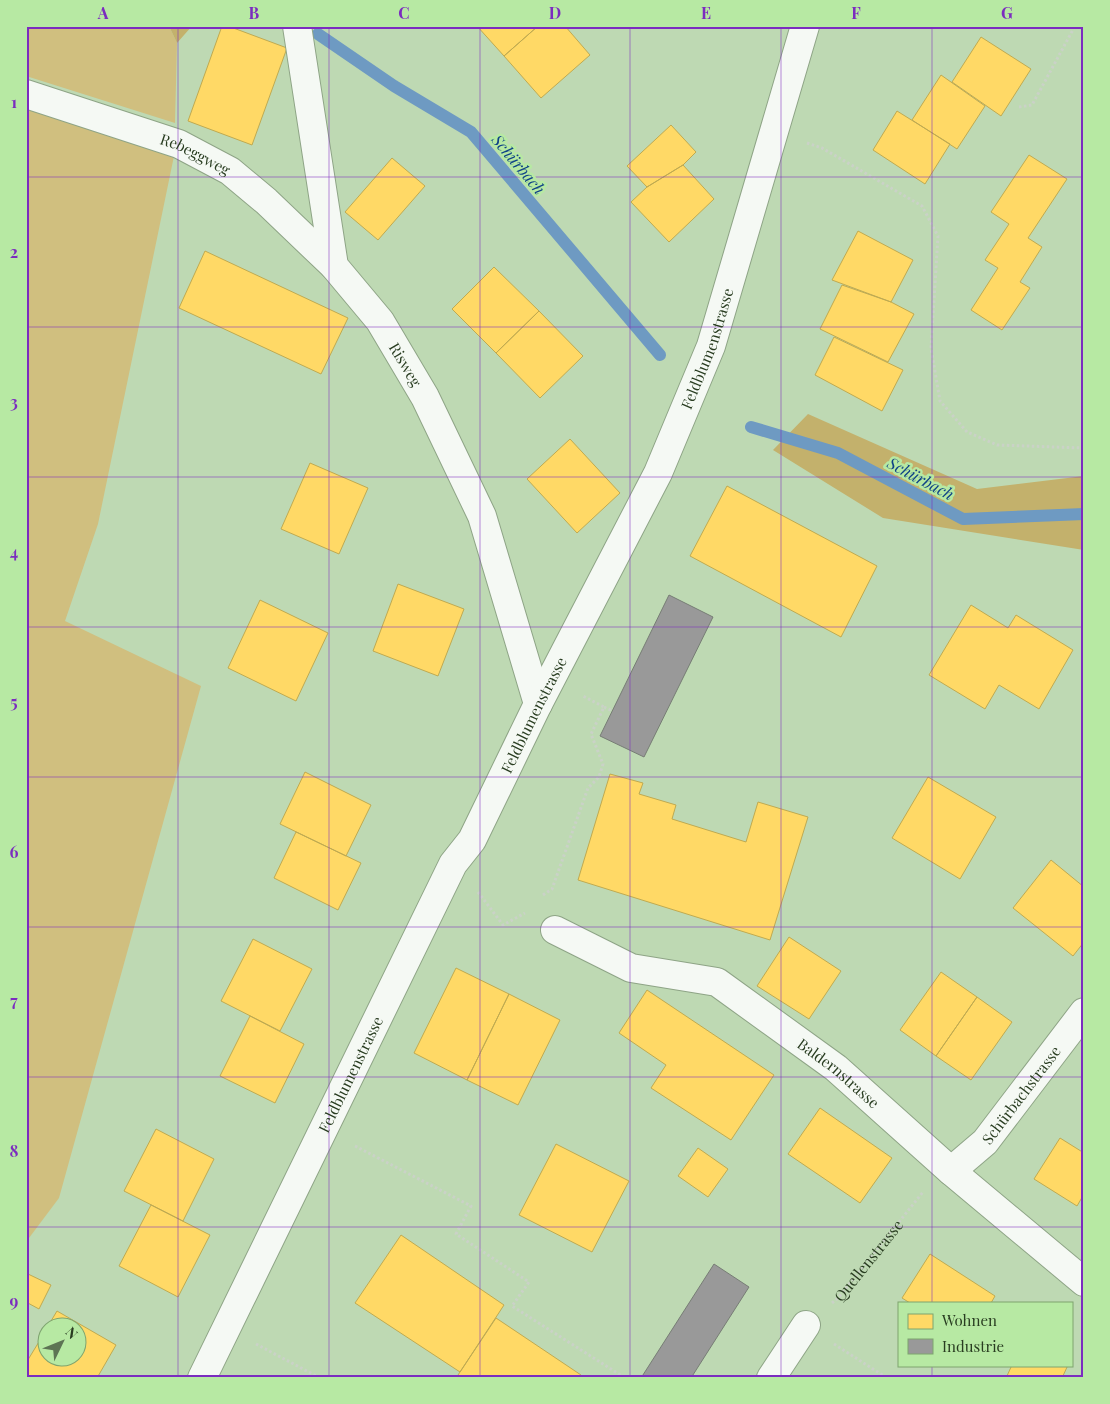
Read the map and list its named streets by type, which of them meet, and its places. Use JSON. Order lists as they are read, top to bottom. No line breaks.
{"streets":{"street":["Rebeggweg","Feldblumenstrasse","Risweg","Baldernstrasse","Schürbachstrasse"],"path":["Quellenstrasse"]},"crossings":[["Rebeggweg","Risweg"],["Feldblumenstrasse","Risweg"],["Baldernstrasse","Schürbachstrasse"],["Baldernstrasse","Quellenstrasse"],["Schürbachstrasse","Quellenstrasse"]],"water":["Schürbach"],"legend":["Wohnen","Industrie"],"north":"top right","grid":{"columns":["A","B","C","D","E","F","G"],"rows":["1","2","3","4","5","6","7","8","9"]}}
